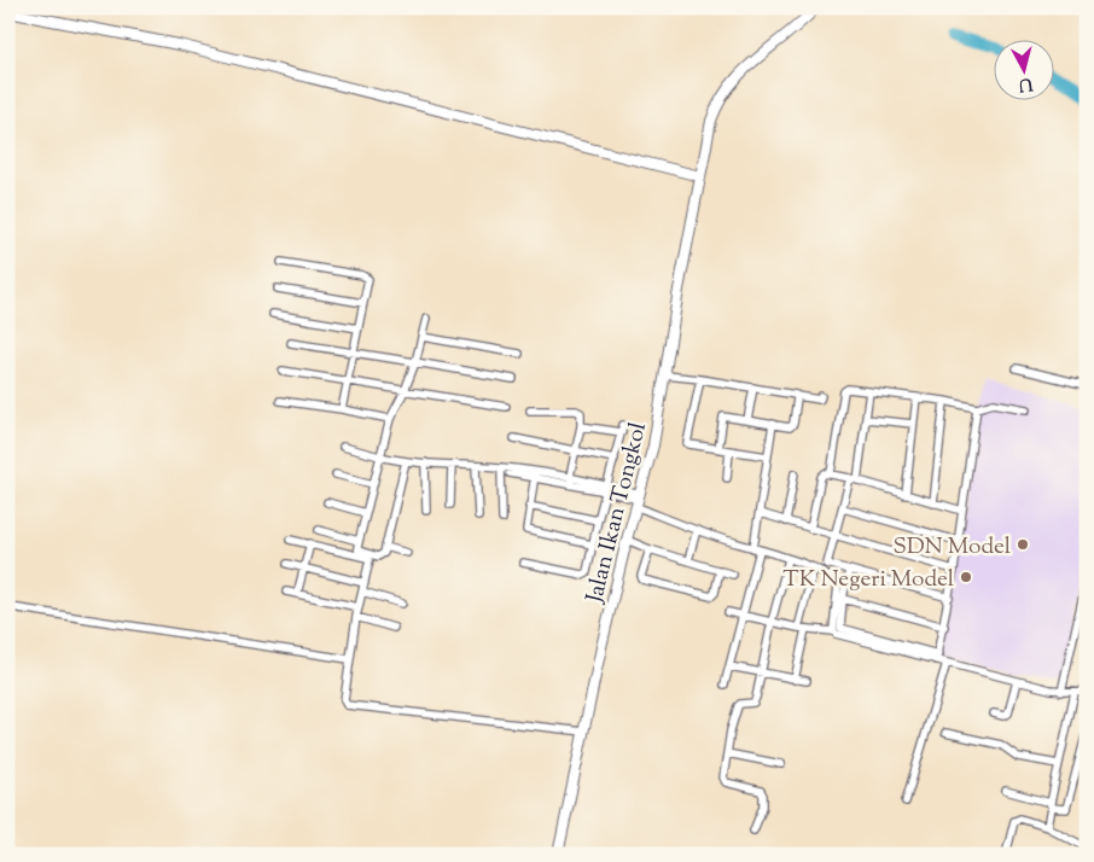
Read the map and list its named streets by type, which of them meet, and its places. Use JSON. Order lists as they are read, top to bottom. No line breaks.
{"streets":{"main road":["Jalan Ikan Tongkol"]},"places":["SDN Model","TK Negeri Model"],"north":"bottom"}
